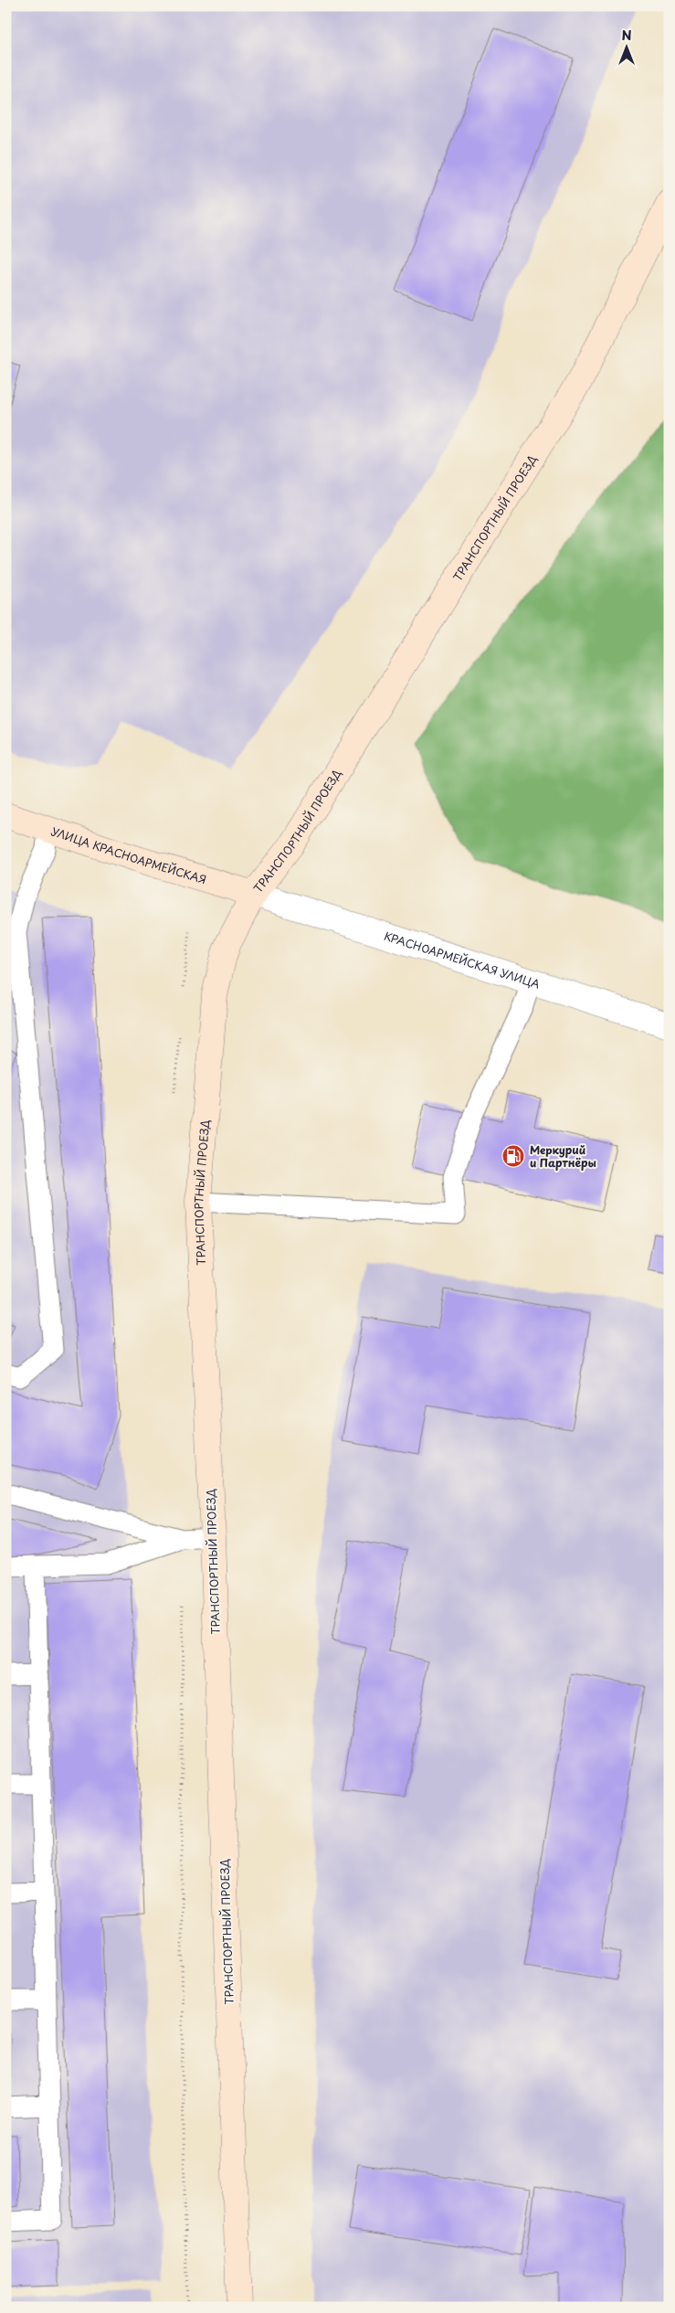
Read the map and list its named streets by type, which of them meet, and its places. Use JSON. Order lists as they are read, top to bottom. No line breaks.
{"streets":{"main road":["ТРАНСПОРТНЫЙ ПРОЕЗД","УЛИЦА КРАСНОАРМЕЙСКАЯ"],"street":["КРАСНОАРМЕЙСКАЯ УЛИЦА"]},"crossings":[["ТРАНСПОРТНЫЙ ПРОЕЗД","УЛИЦА КРАСНОАРМЕЙСКАЯ"],["ТРАНСПОРТНЫЙ ПРОЕЗД","КРАСНОАРМЕЙСКАЯ УЛИЦА"],["УЛИЦА КРАСНОАРМЕЙСКАЯ","КРАСНОАРМЕЙСКАЯ УЛИЦА"]],"places":{"fuel station":["Меркурий и Партнёры"]},"north":"top"}
